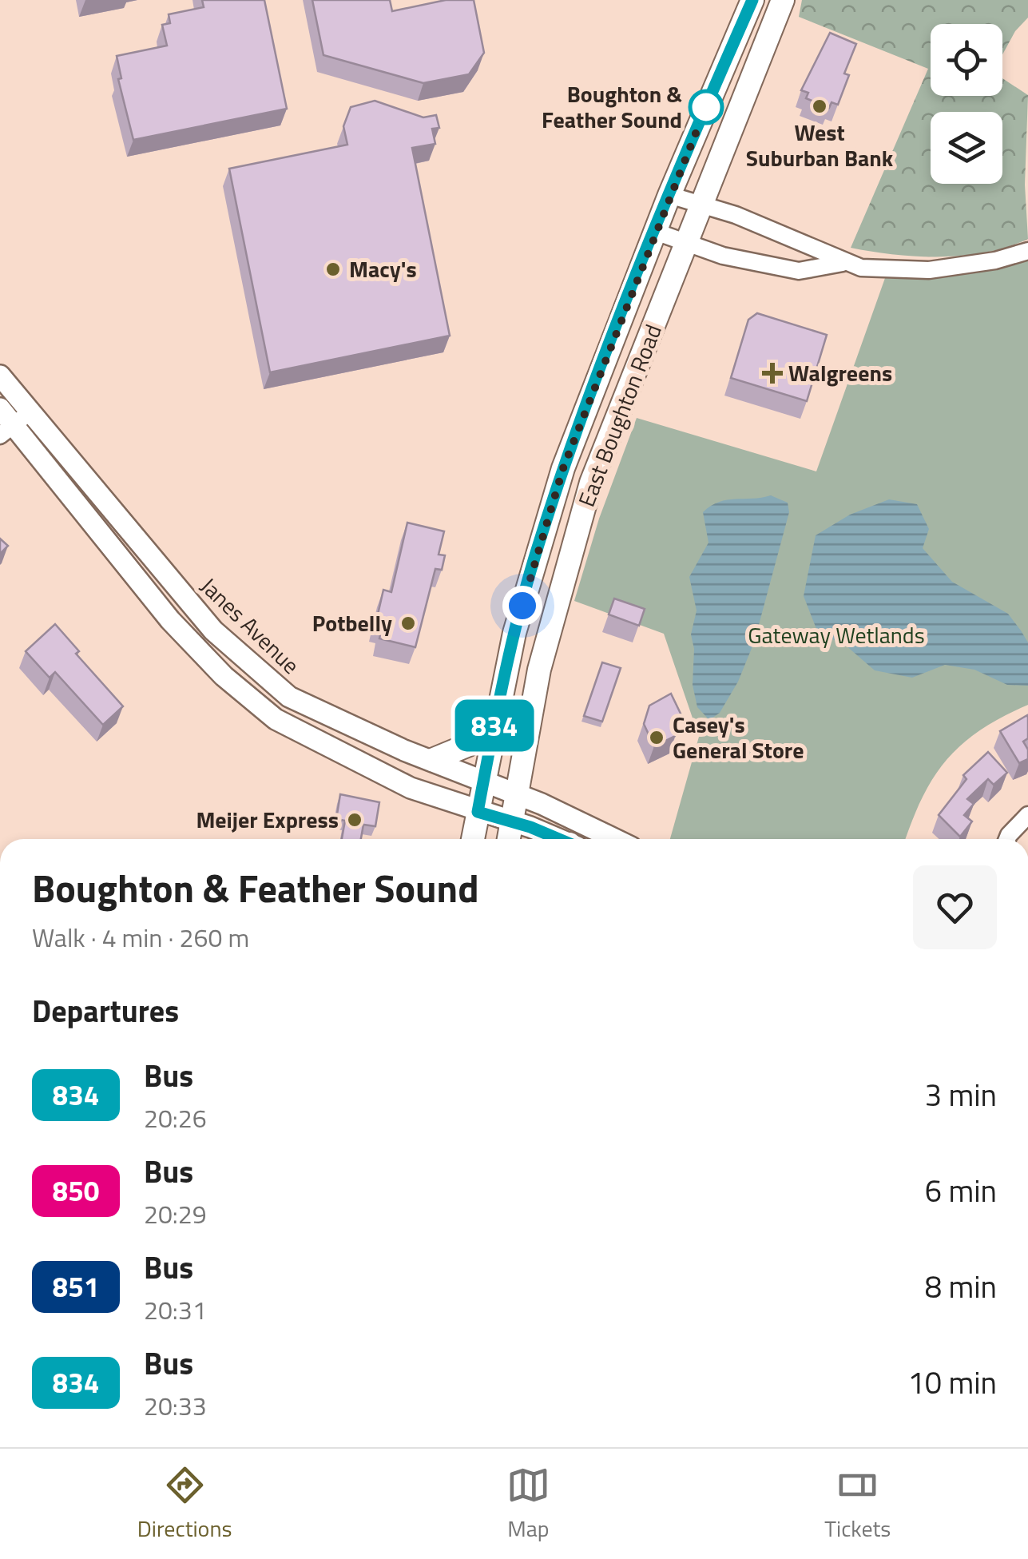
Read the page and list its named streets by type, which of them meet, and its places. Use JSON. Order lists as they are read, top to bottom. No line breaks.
{"streets":{"main road":["East Boughton Road"],"street":["Janes Avenue"]},"crossings":[["East Boughton Road","Janes Avenue"]],"parks":["Gateway Wetlands"],"places":{"other":["West Suburban Bank","Boughton & Feather Sound","Macy's","Potbelly","Casey's General Store","Meijer Express"],"health":["Walgreens"]},"lines":["bus line 834"],"page":{"on_map":"834","heading":[["Boughton & Feather Sound","Walk · 4 min · 260 m"],"Departures"],"list":[{"mark":"834","name":"Bus","note":"20:26","value":"3 min"},{"mark":"850","name":"Bus","note":"20:29","value":"6 min"},{"mark":"851","name":"Bus","note":"20:31","value":"8 min"},{"mark":"834","name":"Bus","note":"20:33","value":"10 min"}],"tabs":["Directions","Map","Tickets"]}}
